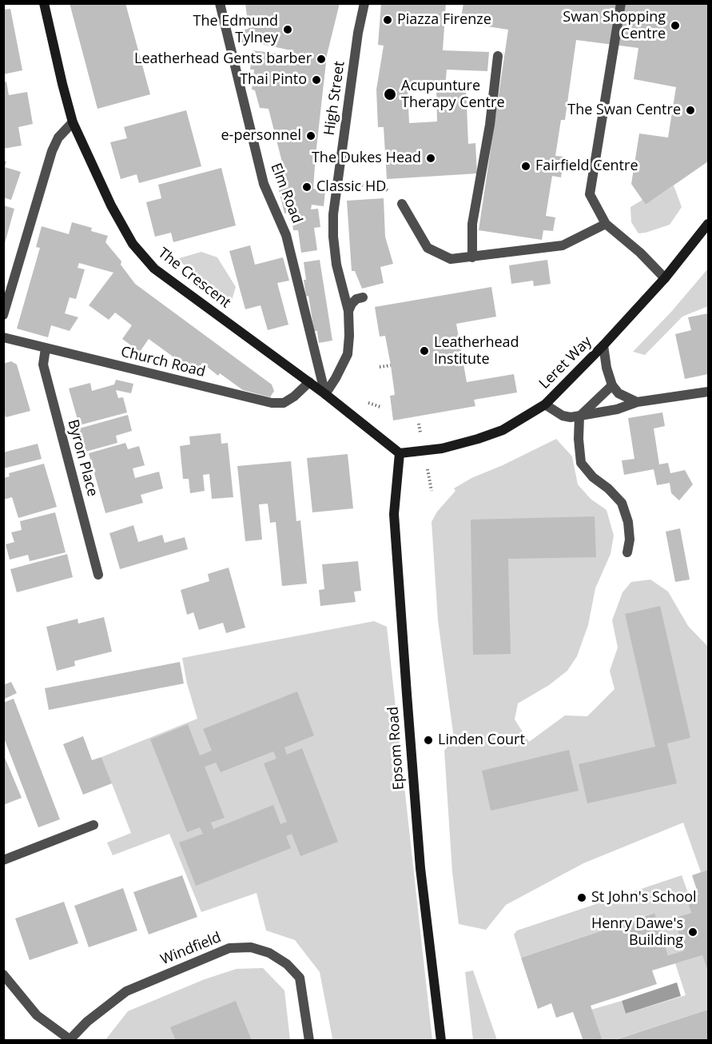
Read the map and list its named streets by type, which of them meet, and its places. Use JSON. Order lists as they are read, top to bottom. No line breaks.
{"streets":{"main road":["The Crescent","Leret Way","Epsom Road"],"street":["High Street","Elm Road","Church Road","Byron Place","Windfield"]},"crossings":[["High Street","Elm Road"],["High Street","The Crescent"],["Elm Road","The Crescent"],["The Crescent","Church Road"],["The Crescent","Leret Way"],["The Crescent","Epsom Road"],["Church Road","Byron Place"],["Leret Way","Epsom Road"]],"places":["Piazza Firenze","Swan Shopping Centre","The Edmund Tylney","Leatherhead Gents barber","Thai Pinto","Acupunture Therapy Centre","The Swan Centre","e-personnel","The Dukes Head","Fairfield Centre","Classic HD","Leatherhead Institute","Linden Court","St John's School","Henry Dawe's Building"]}
